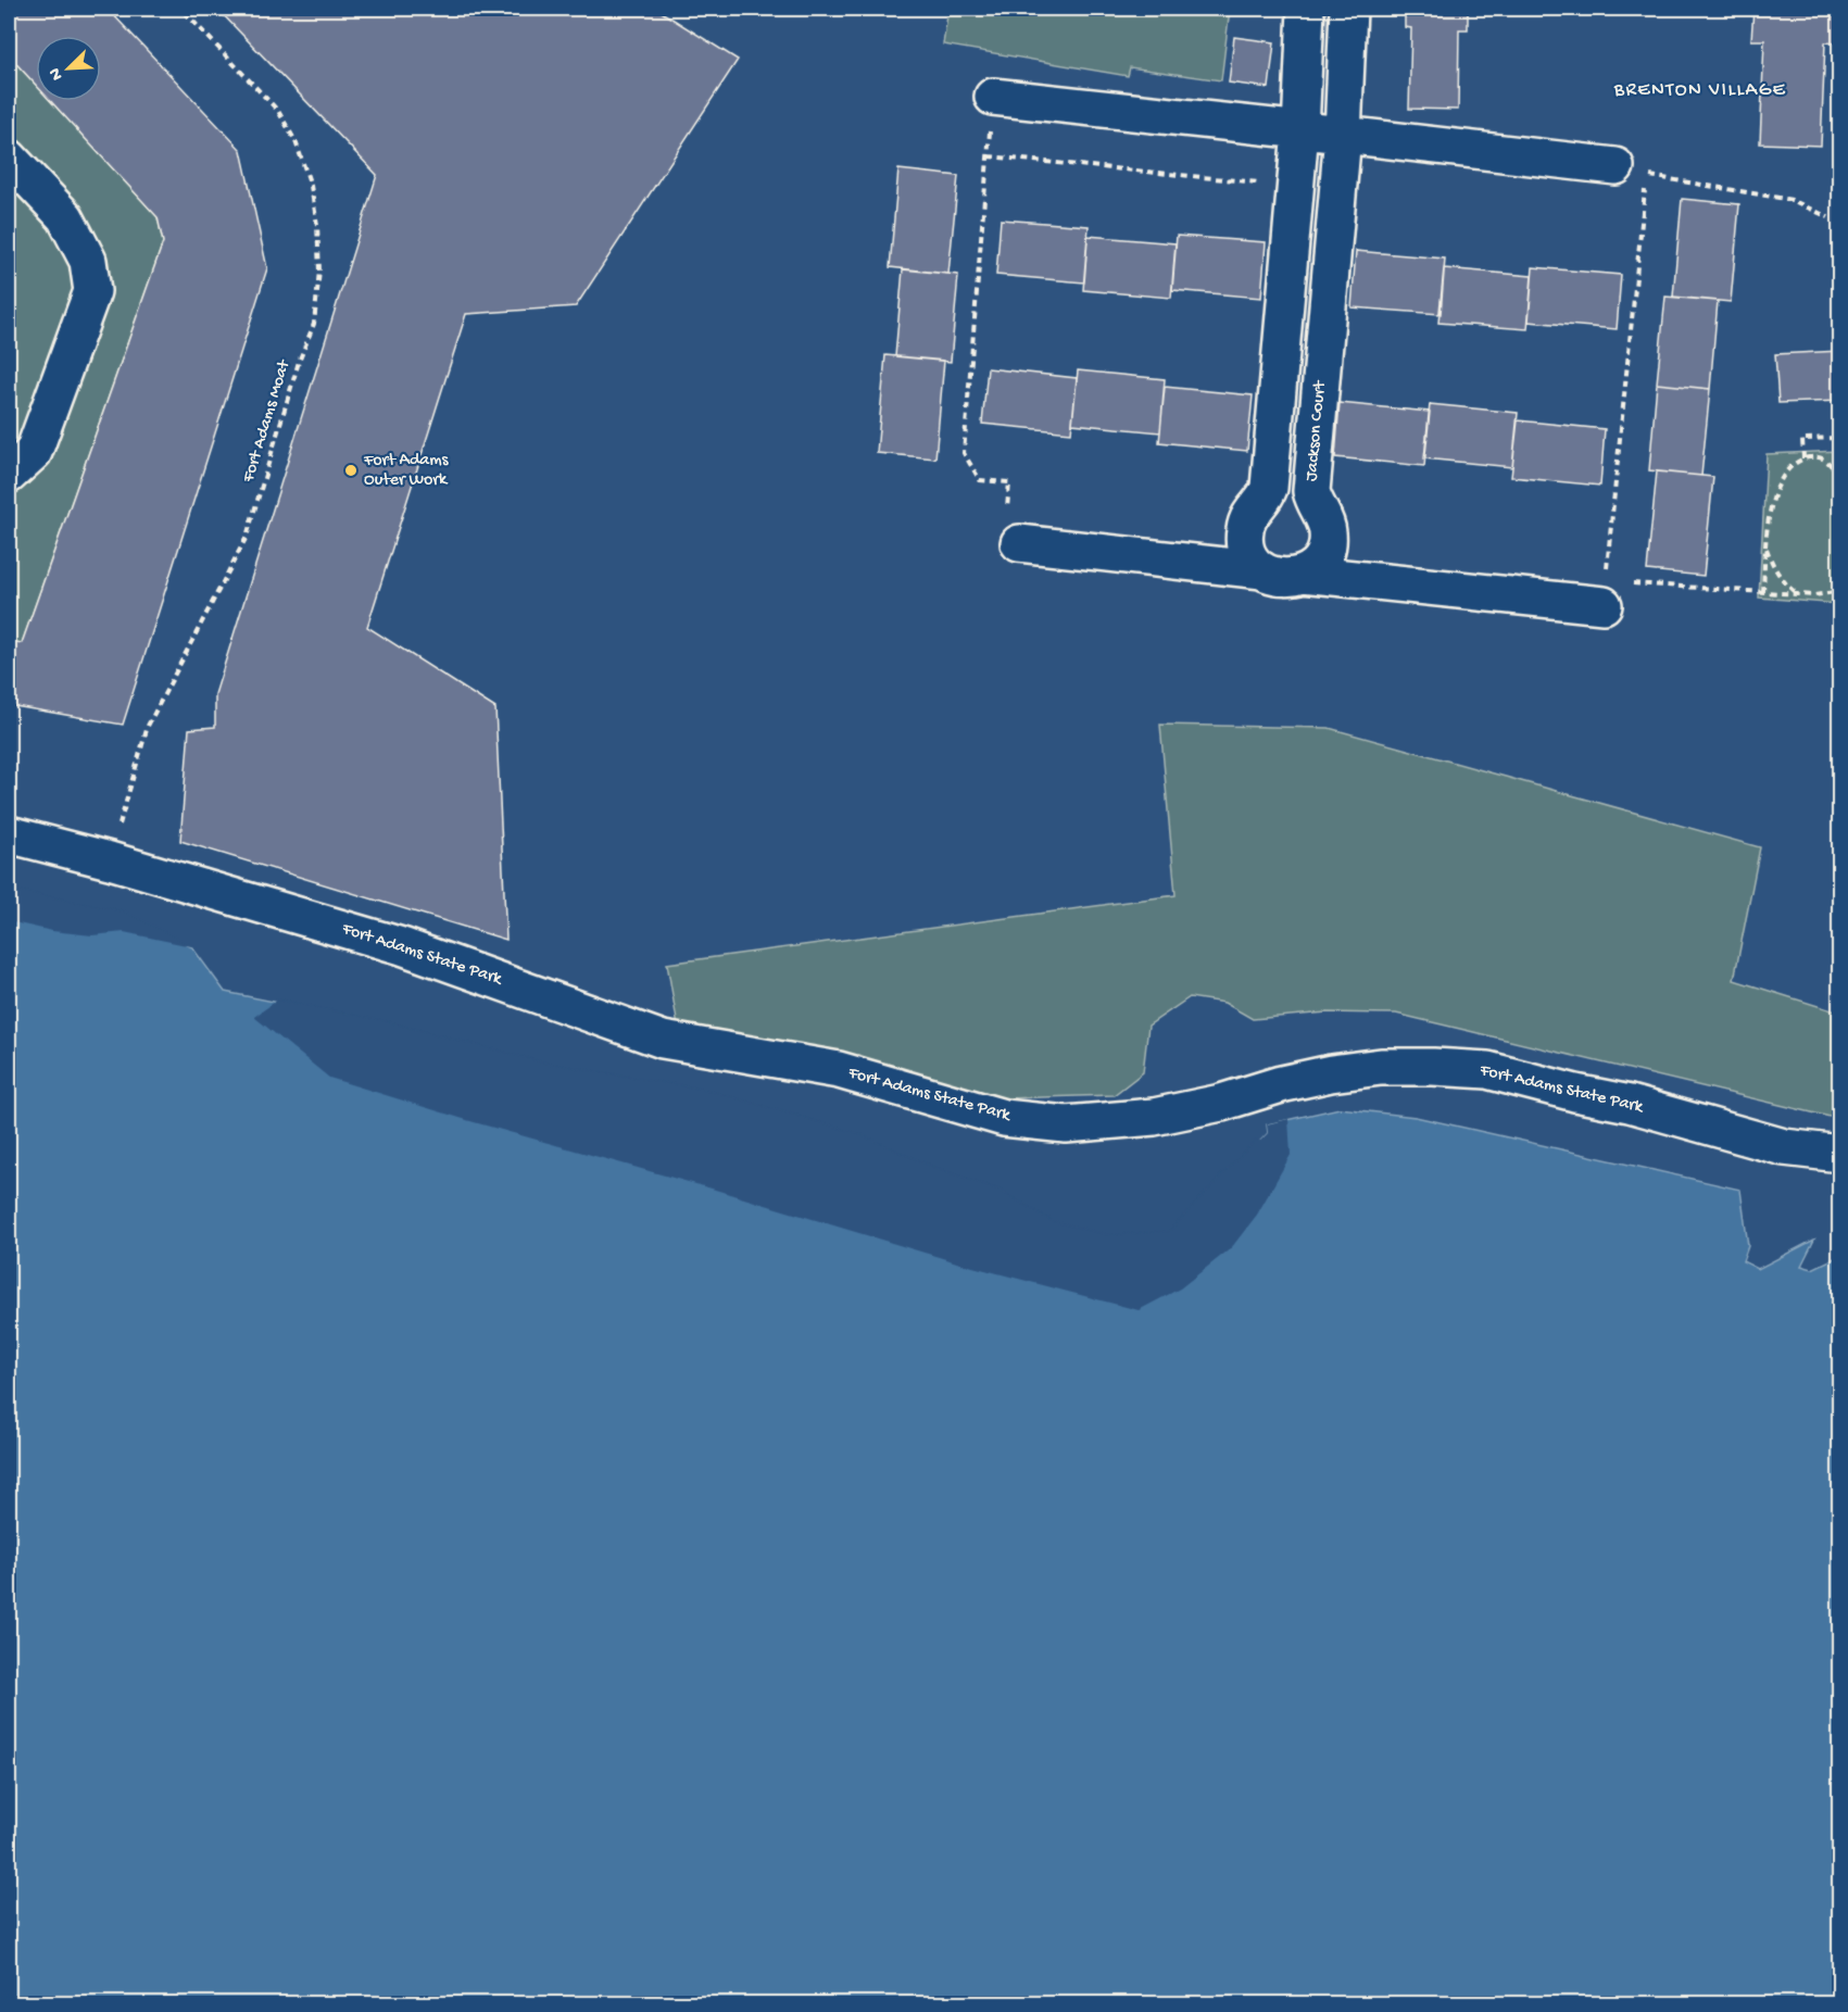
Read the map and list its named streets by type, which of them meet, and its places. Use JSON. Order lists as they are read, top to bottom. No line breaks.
{"streets":{"street":["Jackson Court","Fort Adams State Park"],"path":["Fort Adams Moat"]},"crossings":[["Fort Adams Moat","Fort Adams State Park"]],"districts":["BRENTON VILLAGE"],"places":["Fort Adams Outer Work"],"north":"bottom left"}
